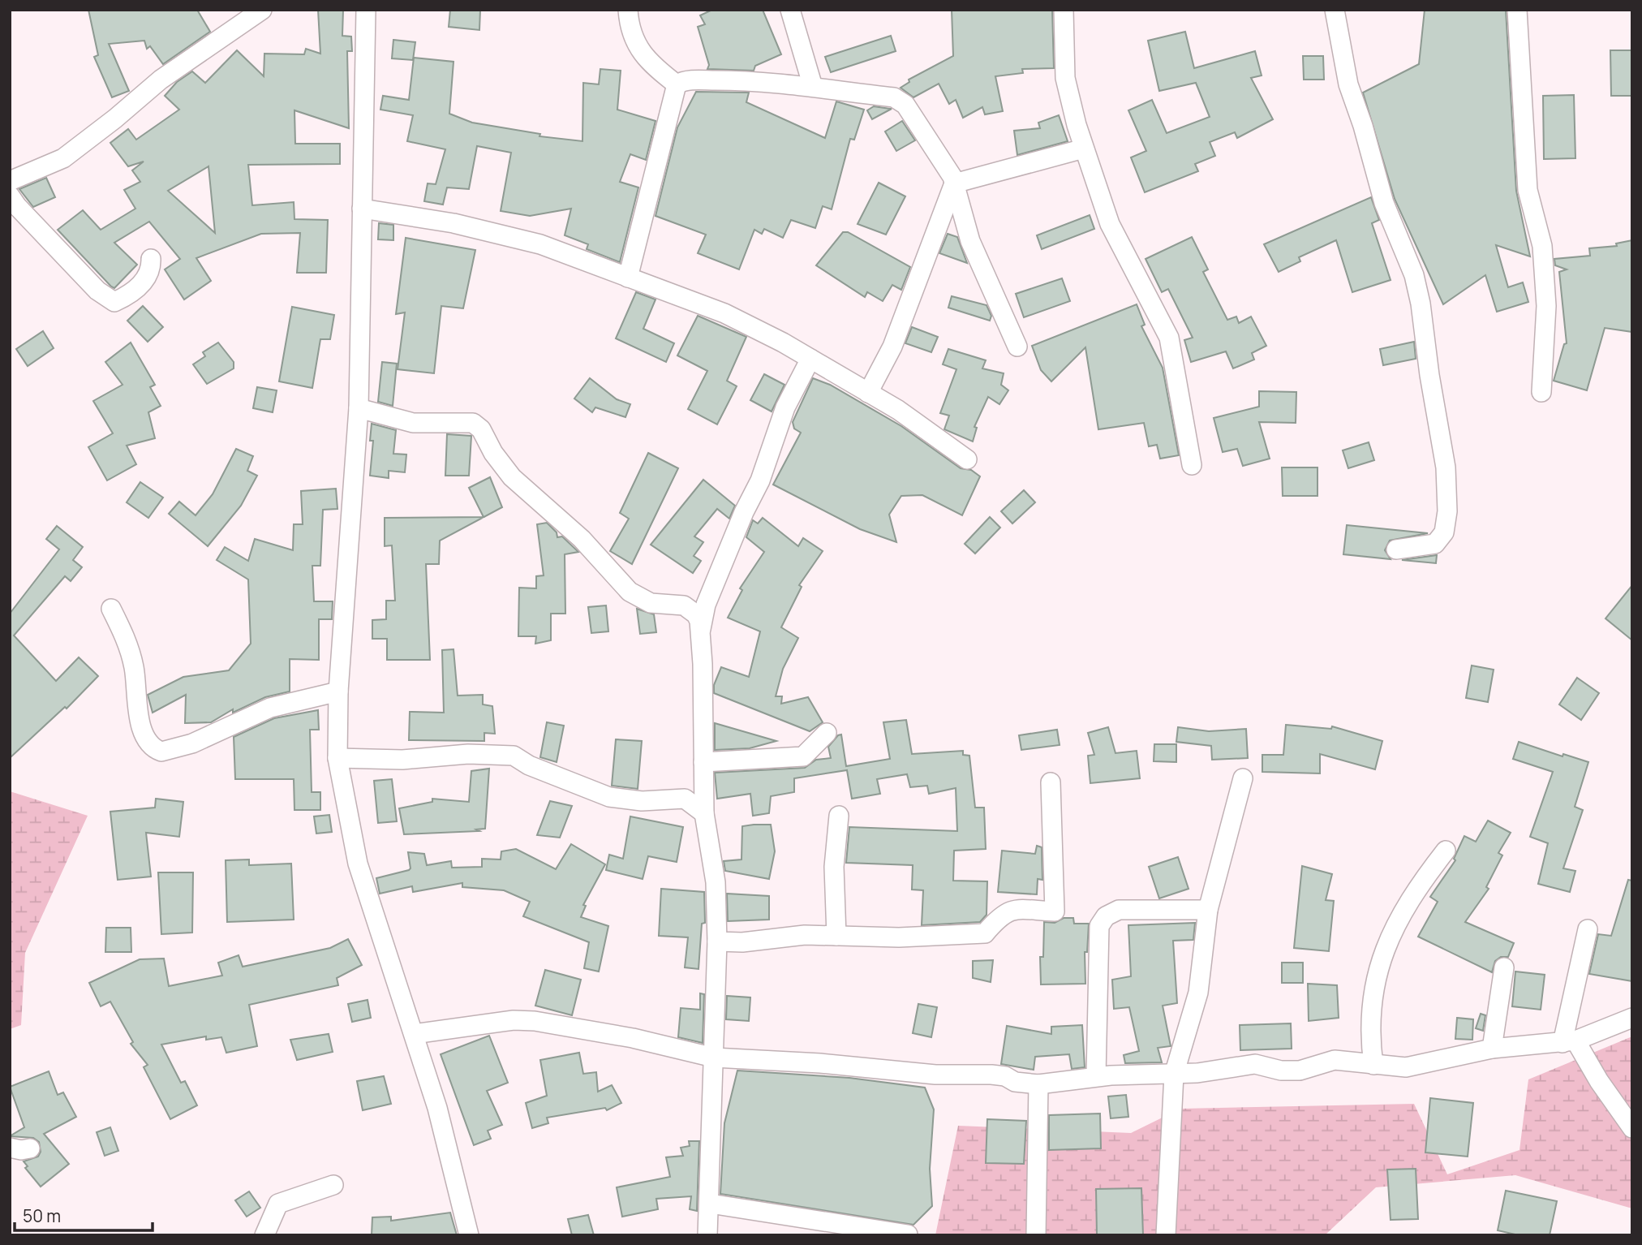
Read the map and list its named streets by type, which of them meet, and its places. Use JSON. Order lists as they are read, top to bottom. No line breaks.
{"scale_bar":"50 m"}
